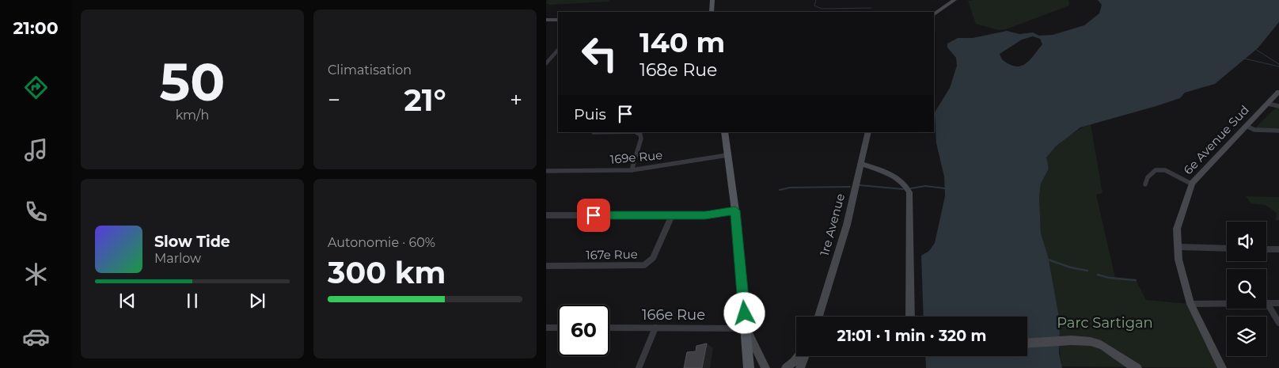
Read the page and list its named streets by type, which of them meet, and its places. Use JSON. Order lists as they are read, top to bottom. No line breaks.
{"streets":{"main road":["6e Avenue Sud","1re Avenue"],"street":["169e Rue","167e Rue","166e Rue"]},"parks":["Parc Sartigan"],"page":{"tabs":"21:00","tile":[["50","km/h"],"Climatisation",["Autonomie · 60%","300 km"]],"turn":["140 m","168e Rue"],"heat":["−","21°","+"],"then":"Puis","song":["Slow Tide","Marlow"],"limit":"60","trip":"21:01 · 1 min · 320 m"}}
